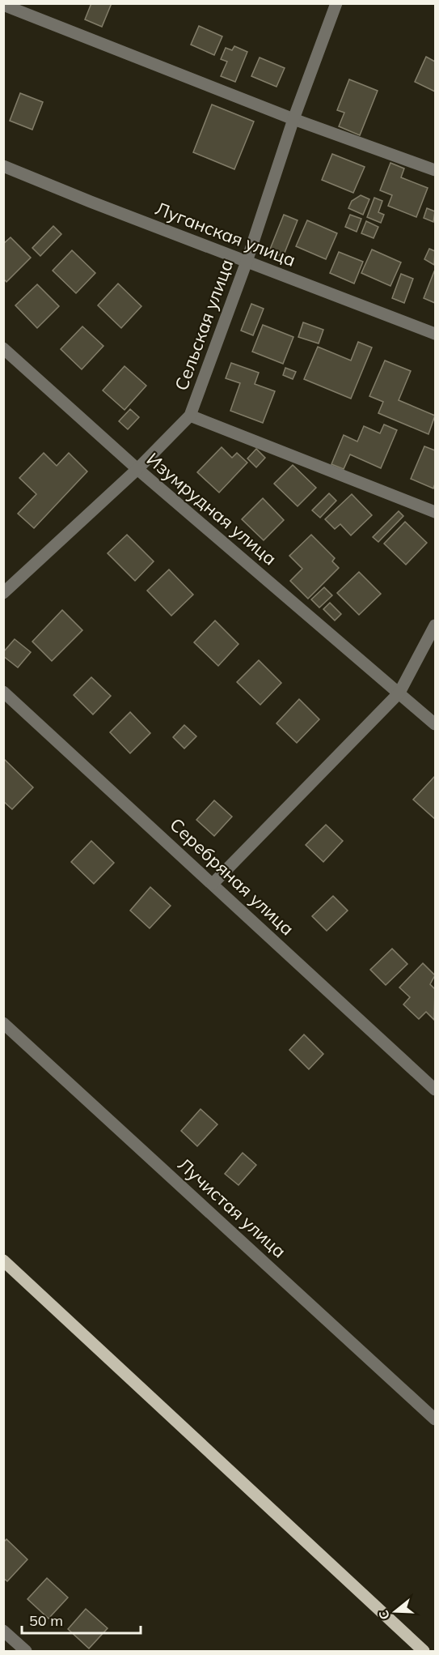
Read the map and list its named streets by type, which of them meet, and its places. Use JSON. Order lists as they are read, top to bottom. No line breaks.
{"streets":{"street":["Луганская улица","Сельская улица","Изумрудная улица","Серебряная улица","Лучистая улица"]},"crossings":[["Луганская улица","Сельская улица"],["Сельская улица","Изумрудная улица"]],"scale_bar":"50 m","north":"left"}
